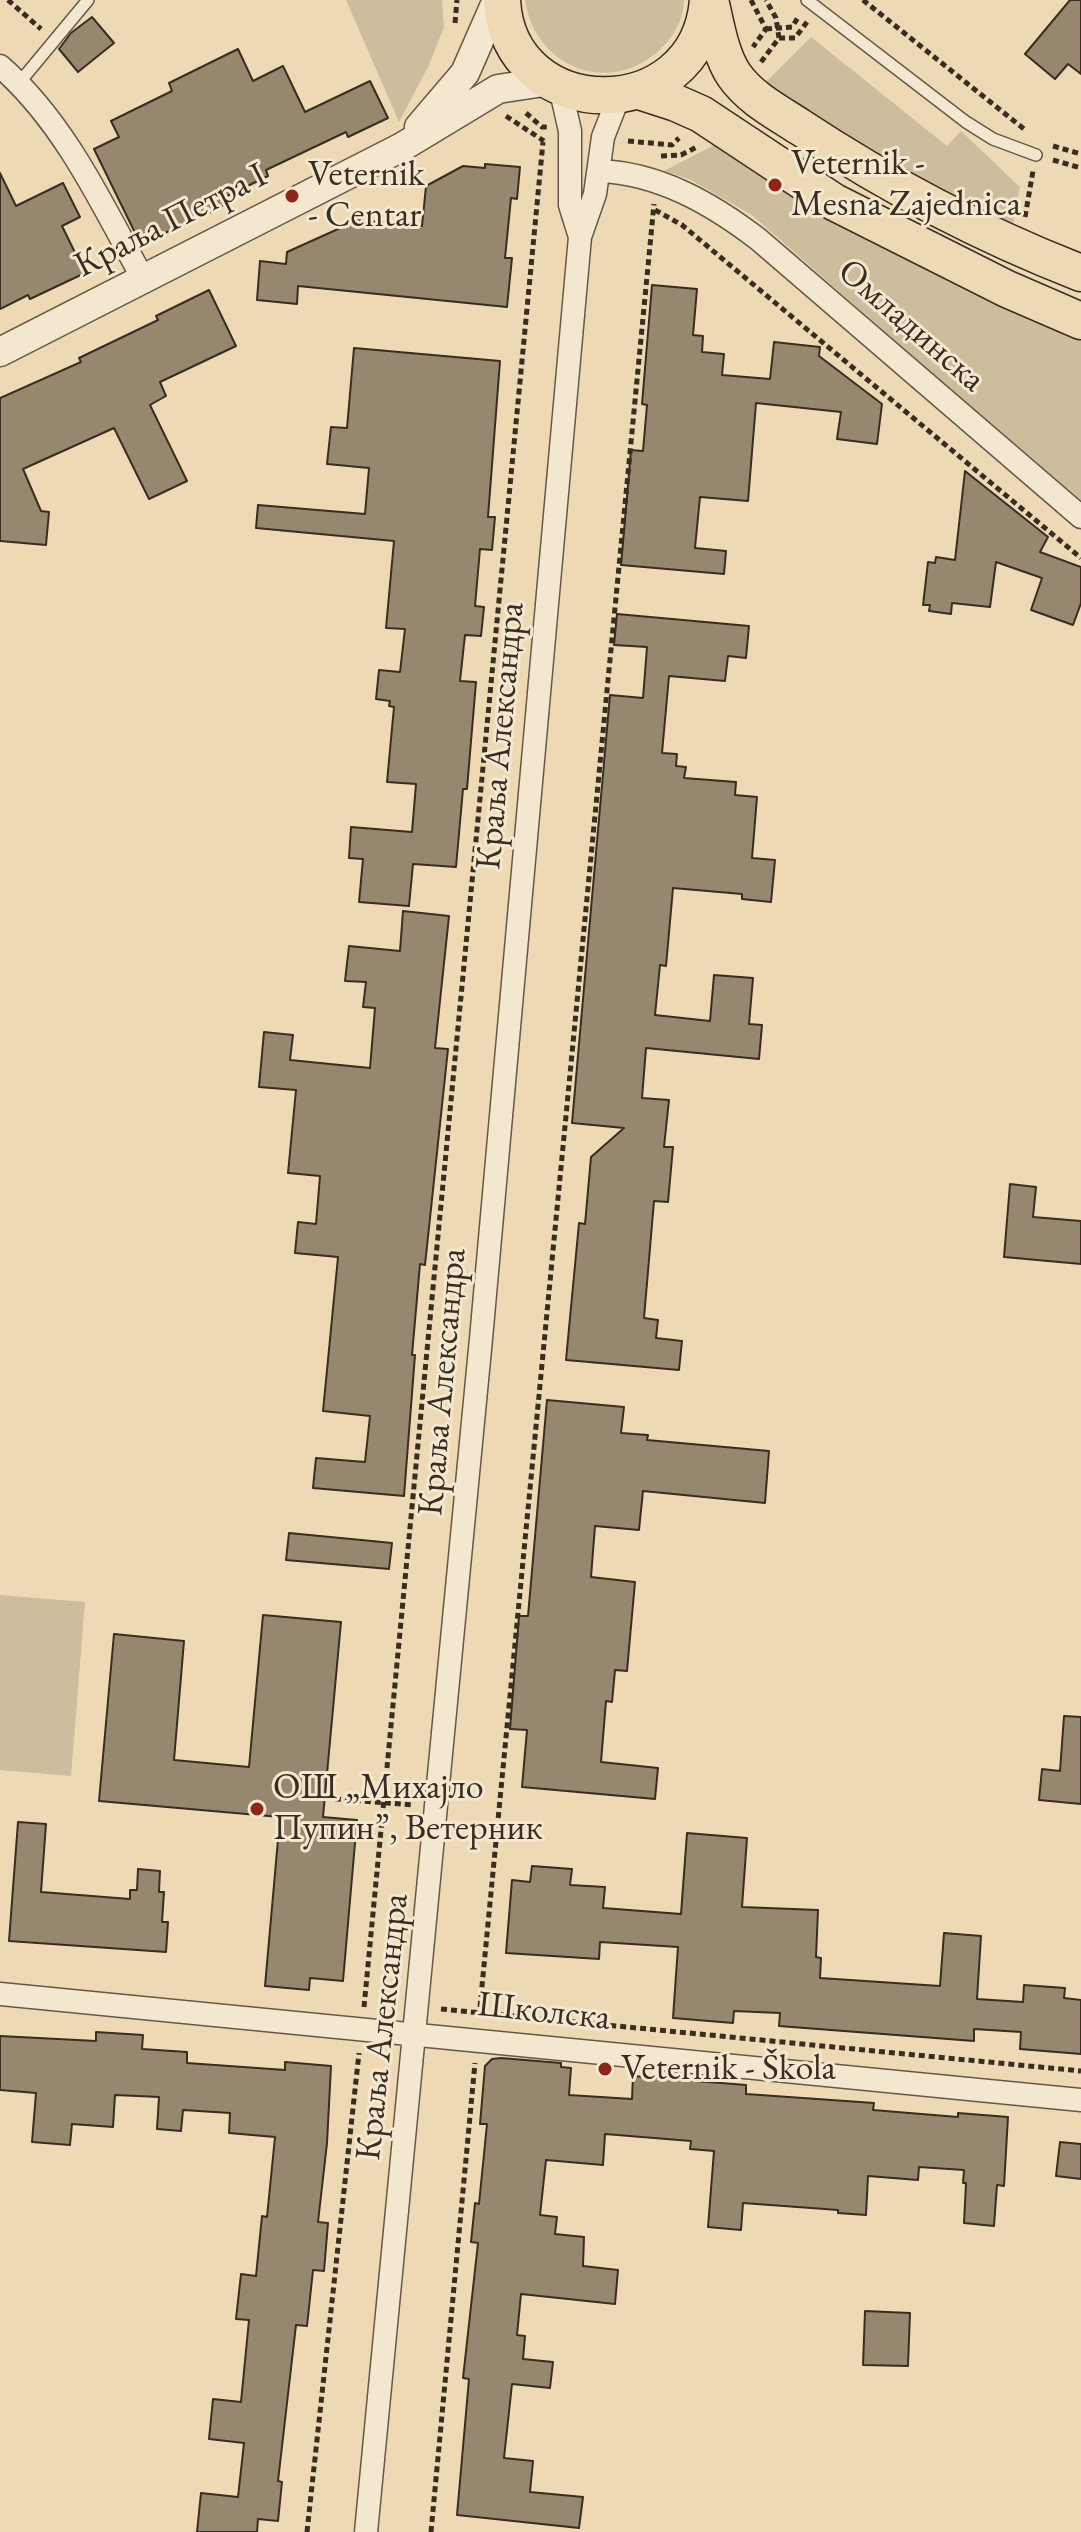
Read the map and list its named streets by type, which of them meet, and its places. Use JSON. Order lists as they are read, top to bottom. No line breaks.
{"streets":{"street":["Краља Петра I","Омладинска","Краља Александра","Школска"]},"crossings":[["Краља Александра","Школска"]],"places":["Veternik - Mesna Zajednica","Veternik - Centar","ОШ „Михајло Пупин”, Ветерник","Veternik - Škola"]}
